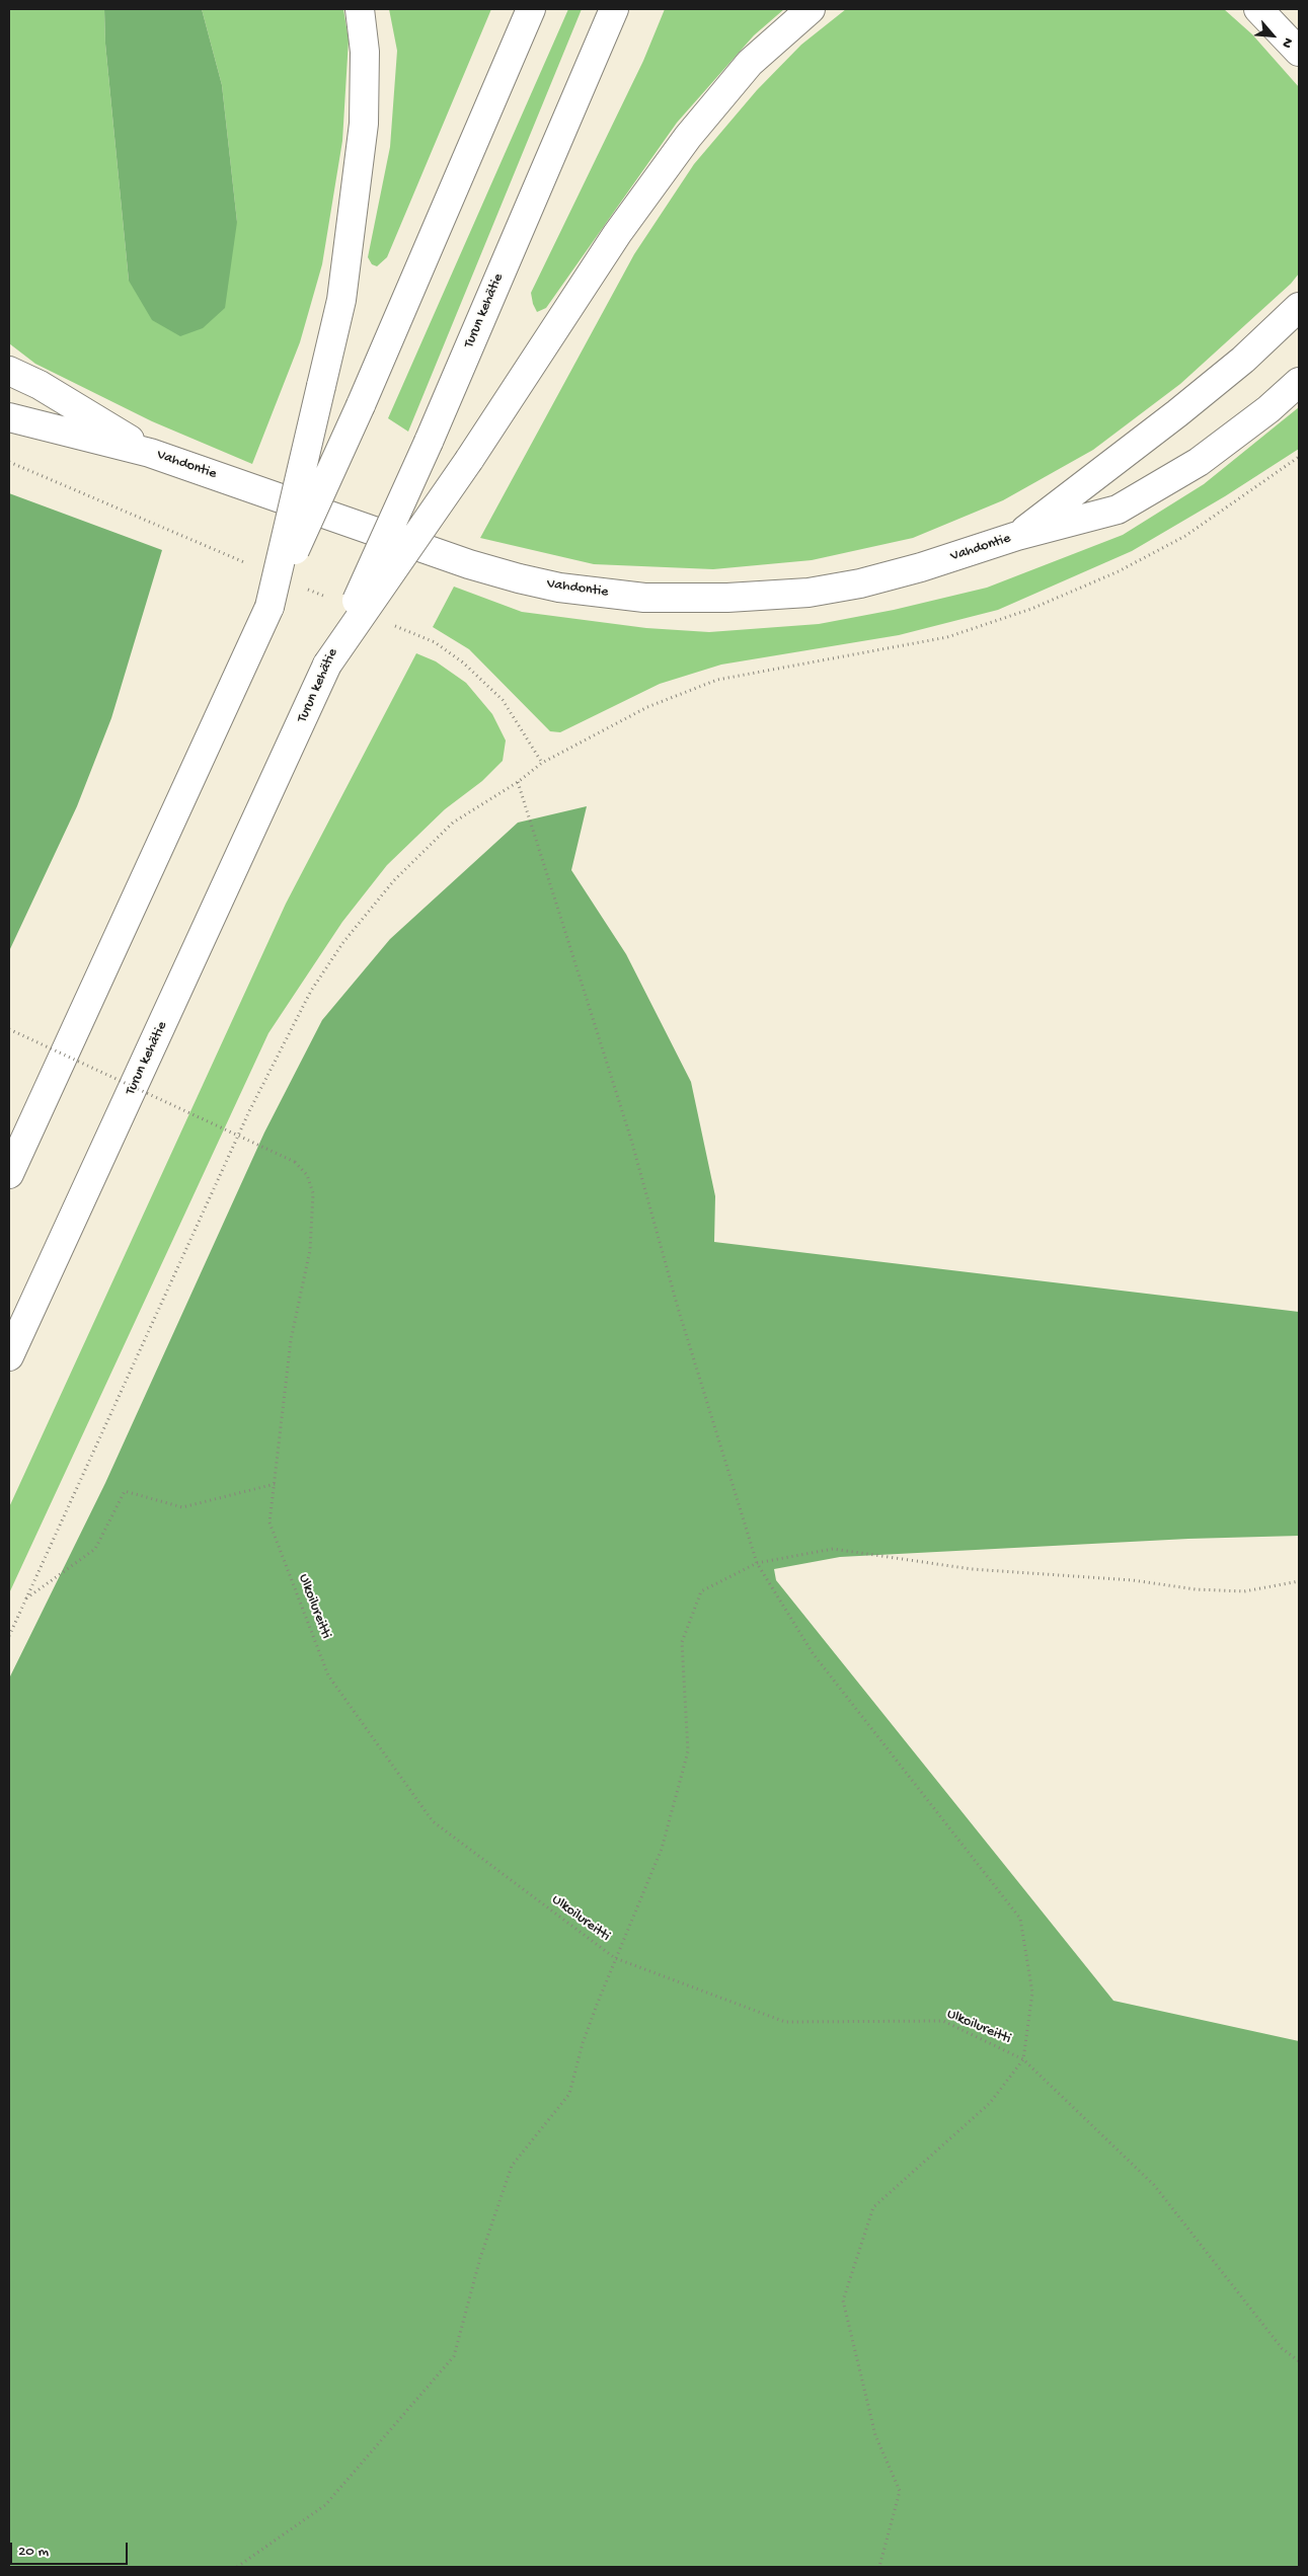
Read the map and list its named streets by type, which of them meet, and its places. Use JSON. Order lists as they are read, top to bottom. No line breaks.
{"streets":{"main road":["Turun kehätie","Vahdontie"],"path":["Ulkoilureitti"]},"scale_bar":"20 m","north":"bottom right"}
